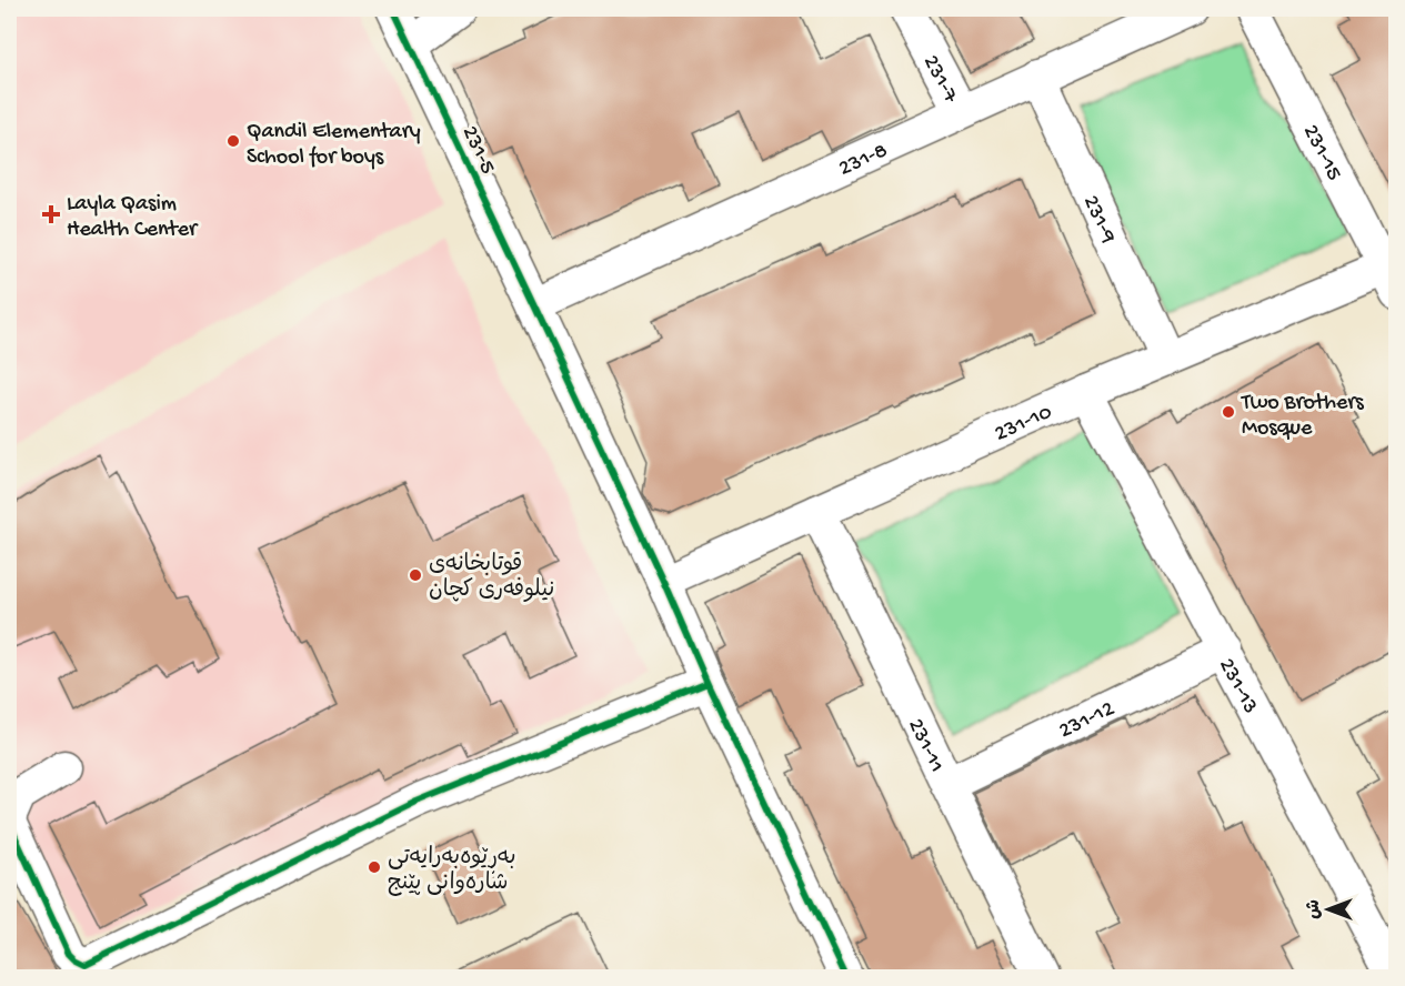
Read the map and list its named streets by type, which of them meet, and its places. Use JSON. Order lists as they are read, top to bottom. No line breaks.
{"streets":{"street":["231-7","231-5","231-15","231-8","231-9","231-10","231-13","231-12","231-11"]},"crossings":[["231-7","231-8"],["231-5","231-8"],["231-5","231-10"],["231-15","231-10"],["231-8","231-9"],["231-9","231-10"],["231-10","231-13"],["231-10","231-11"],["231-13","231-12"],["231-12","231-11"]],"places":{"other":["Qandil Elementary School for boys","Two Brothers Mosque","قوتابخانەی نیلوفەری کچان","بەڕێوەبەرایەتی شارەوانی پێنج"],"health":["Layla Qasim Health Center"]},"north":"left"}
